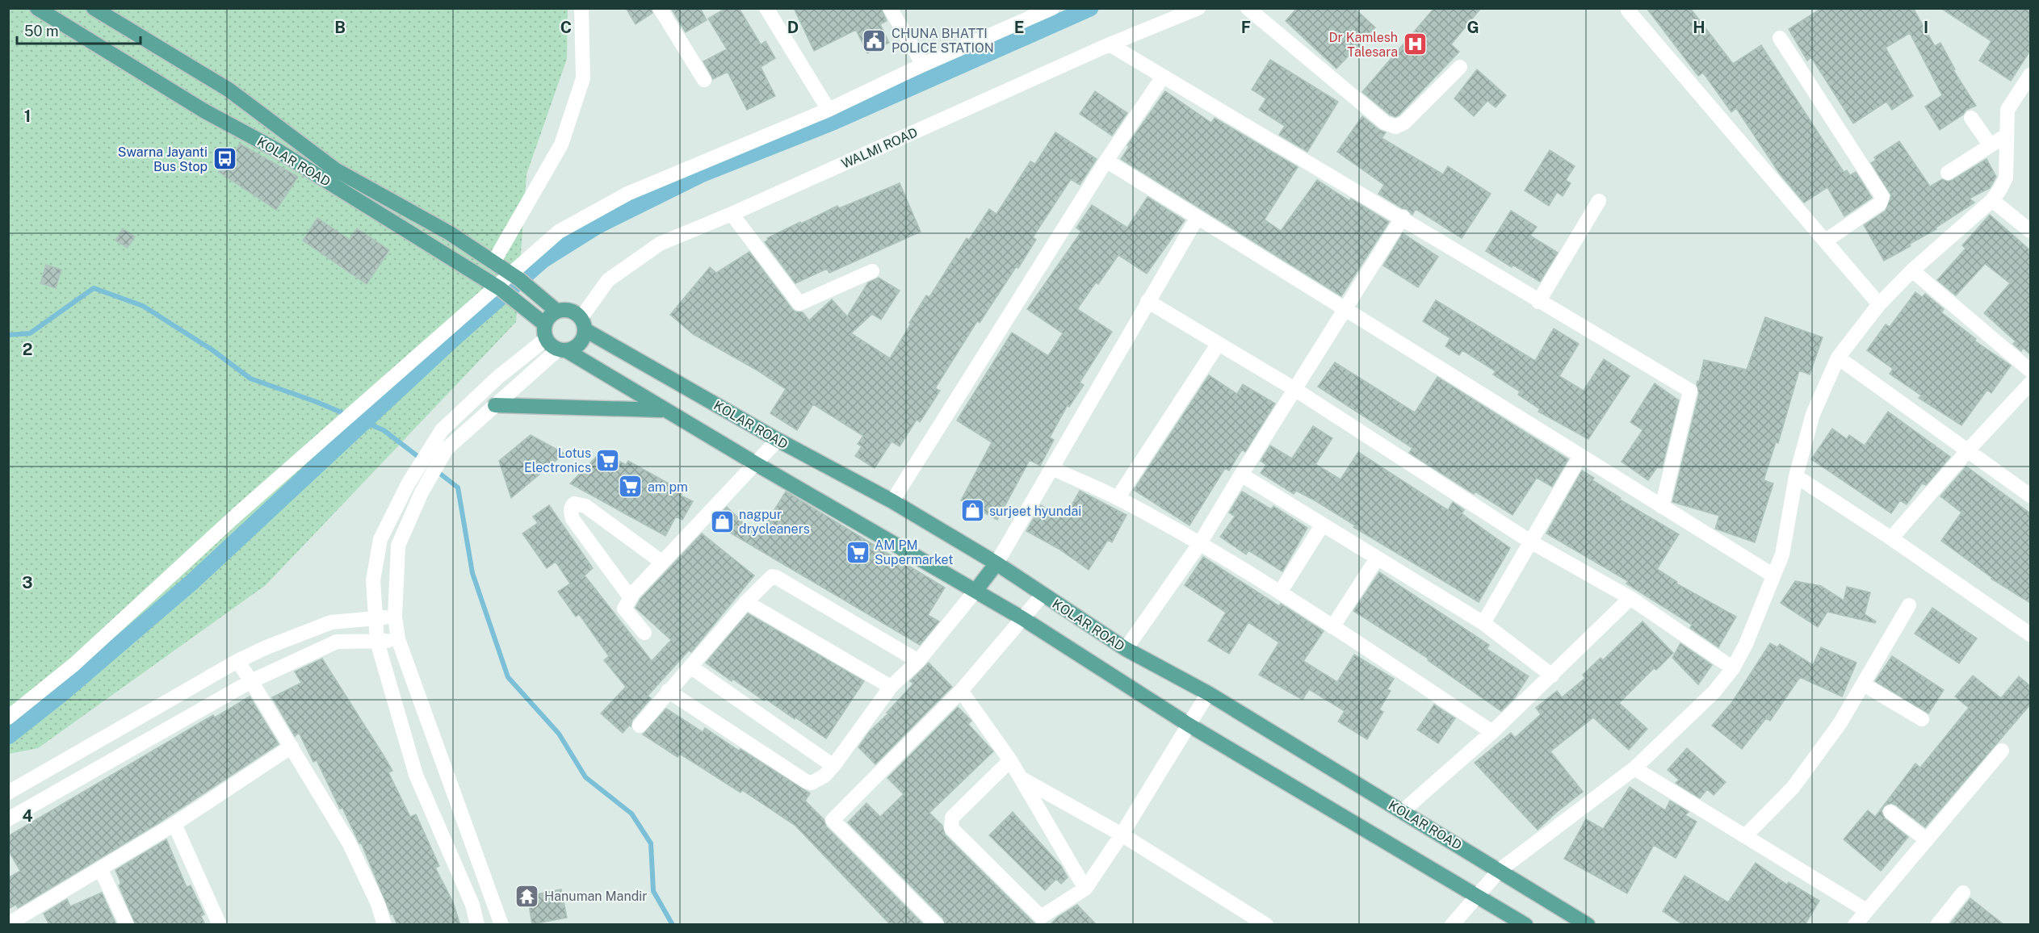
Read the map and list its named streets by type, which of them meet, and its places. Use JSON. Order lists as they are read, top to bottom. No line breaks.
{"streets":{"main road":["KOLAR ROAD"],"street":["WALMI ROAD"]},"crossings":[["WALMI ROAD","KOLAR ROAD"]],"places":{"public building":["CHUNA BHATTI POLICE STATION"],"hospital":["Dr Kamlesh Talesara"],"bus stop":["Swarna Jayanti Bus Stop"],"supermarket":["Lotus Electronics","am pm","AM PM Supermarket"],"shop":["surjeet hyundai","nagpur drycleaners"],"temple":["Hanuman Mandir"]},"scale_bar":"50 m","grid":{"columns":["B","C","D","E","F","G","H","I"],"rows":["1","2","3","4"]}}
